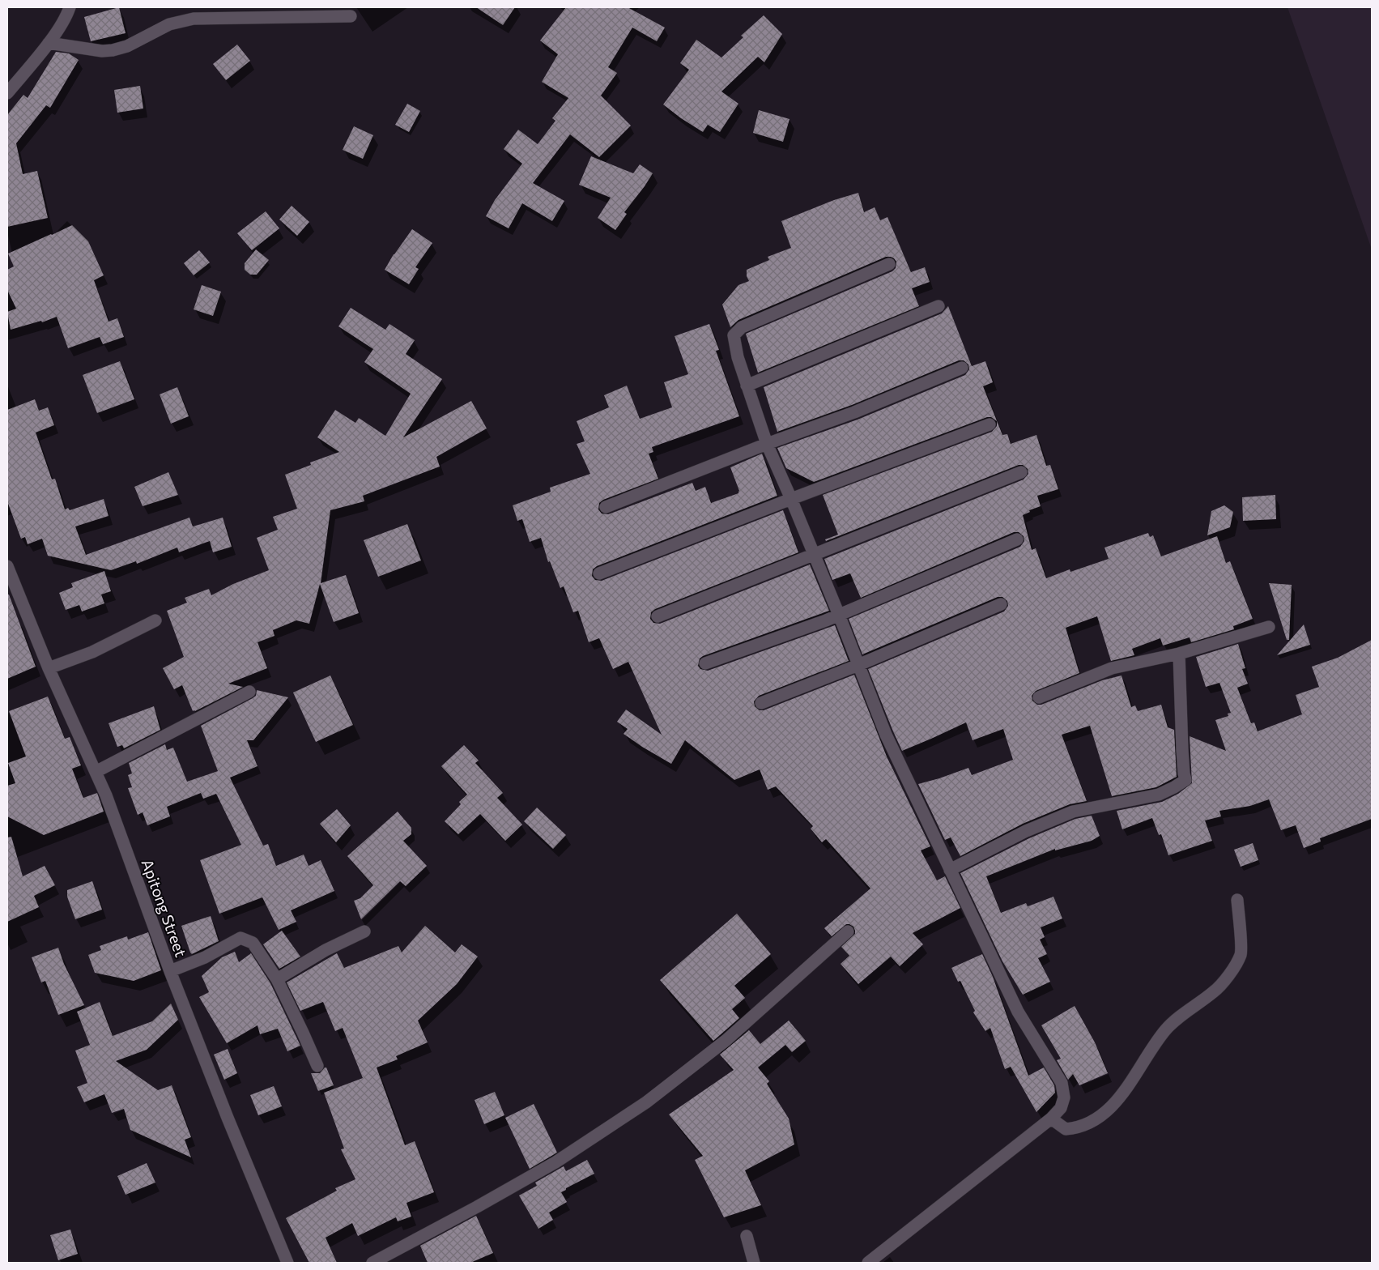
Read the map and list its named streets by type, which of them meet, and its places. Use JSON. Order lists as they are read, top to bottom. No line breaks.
{"streets":{"street":["Apitong Street"]}}
